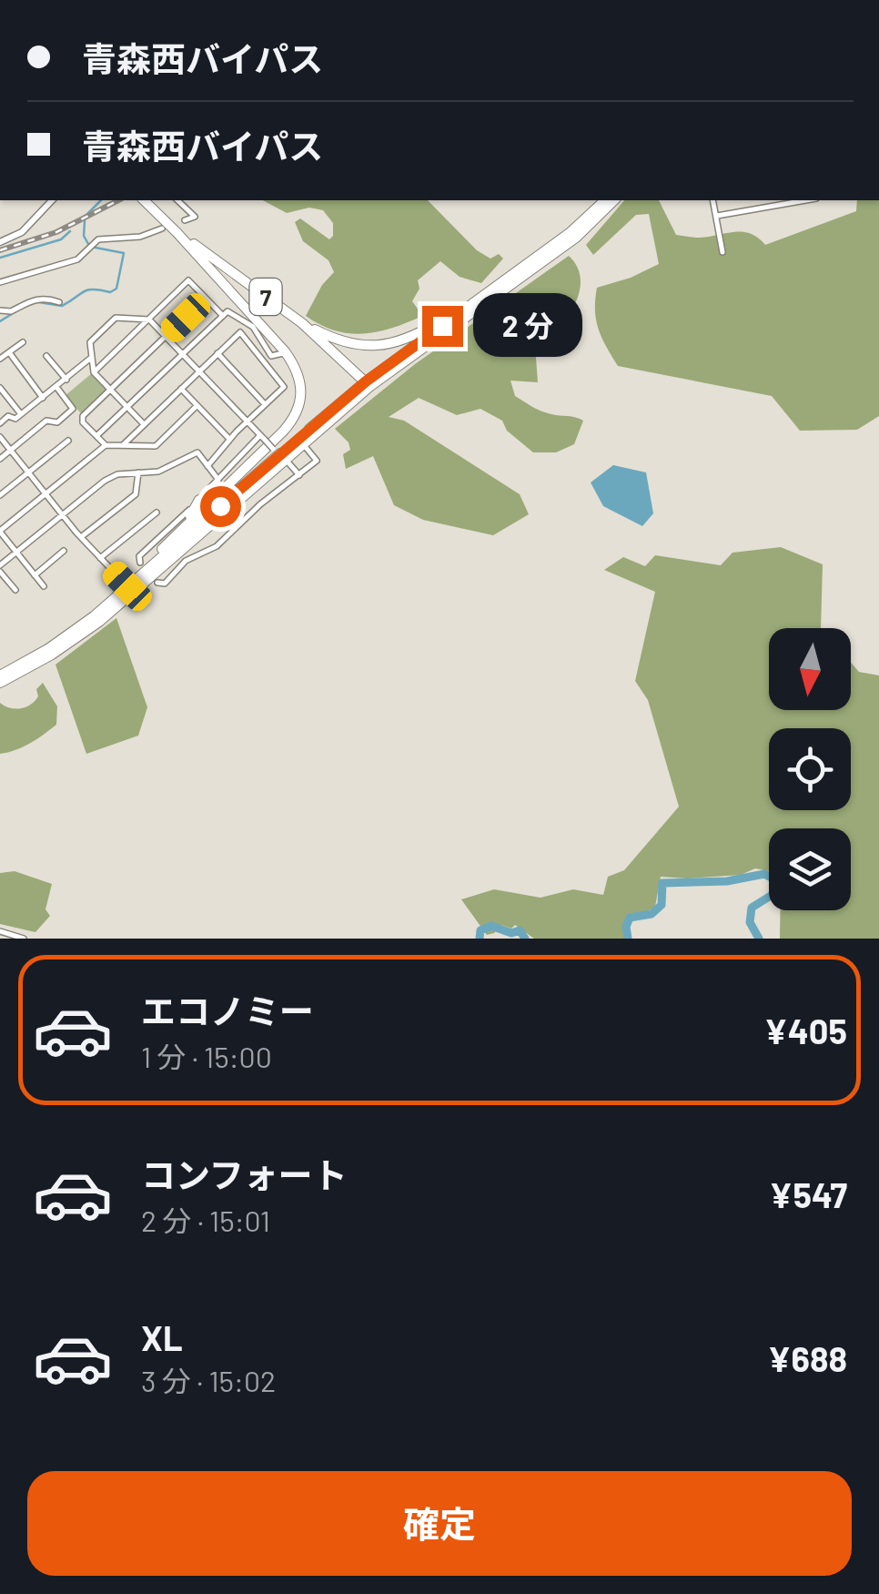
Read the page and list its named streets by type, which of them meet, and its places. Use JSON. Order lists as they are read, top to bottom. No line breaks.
{"streets":{"highway":["7"]},"north":"bottom","page":{"banner":["青森西バイパス","青森西バイパス"],"bubble":"2 分","list":[{"name":"エコノミー","note":"1 分 · 15:00","value":"¥405"},{"name":"コンフォート","note":"2 分 · 15:01","value":"¥547"},{"name":"XL","note":"3 分 · 15:02","value":"¥688"}],"buttons":"確定"}}
